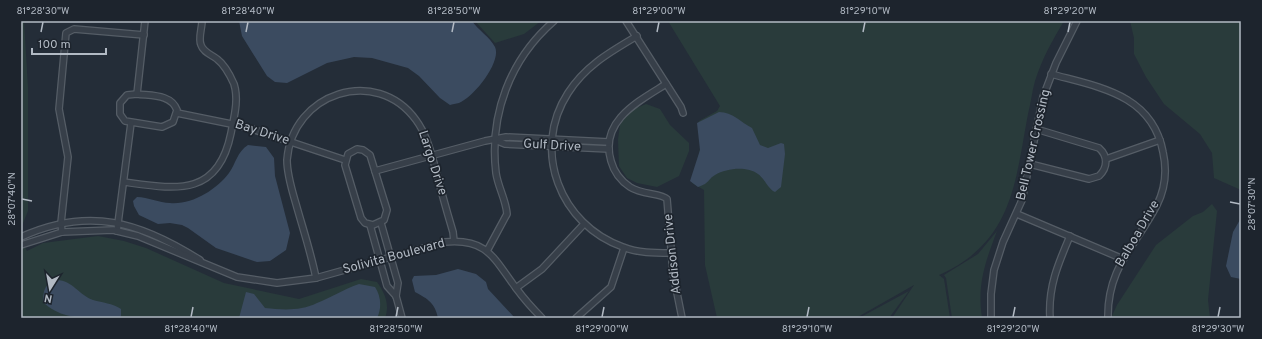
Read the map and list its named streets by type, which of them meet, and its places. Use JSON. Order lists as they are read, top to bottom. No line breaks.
{"streets":{"street":["Bay Drive","Bell Tower Crossing","Gulf Drive","Largo Drive","Balboa Drive","Addison Drive","Solivita Boulevard"]},"crossings":[["Bay Drive","Largo Drive"],["Bell Tower Crossing","Balboa Drive"],["Gulf Drive","Largo Drive"],["Gulf Drive","Addison Drive"],["Largo Drive","Solivita Boulevard"]],"scale_bar":"100 m","north":"bottom","coordinates":["81°28'30\"W","81°28'40\"W","81°28'50\"W","81°29'00\"W","81°29'10\"W","81°29'20\"W","28°07'40\"N","28°07'30\"N","81°29'30\"W"]}
